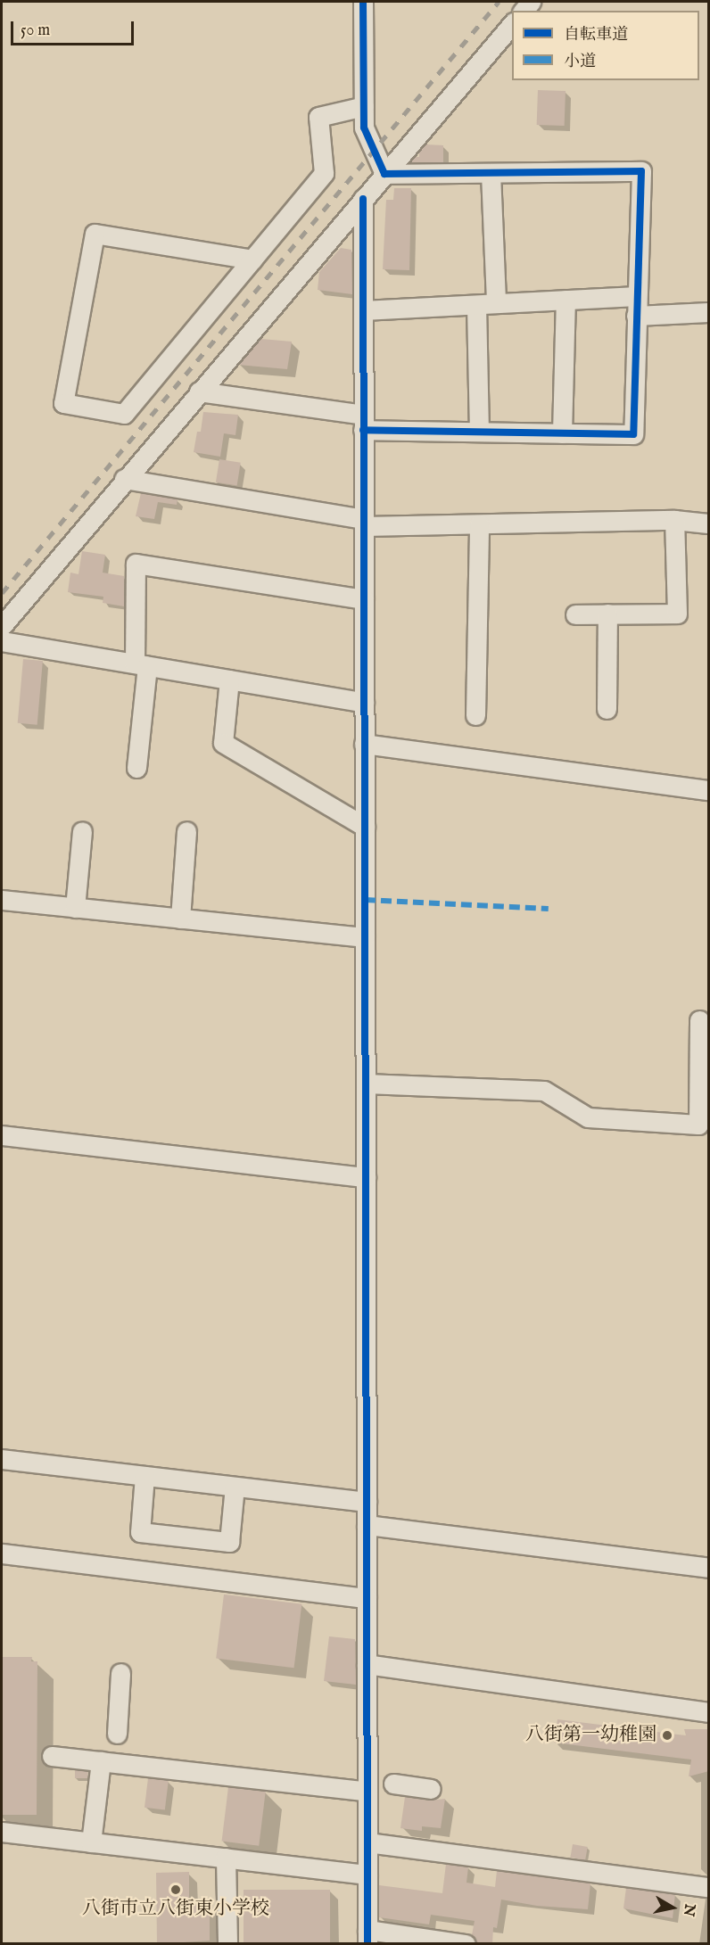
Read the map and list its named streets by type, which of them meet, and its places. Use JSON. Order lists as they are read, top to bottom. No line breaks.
{"places":["八街第一幼稚園","八街市立八街東小学校"],"legend":["自転車道","小道"],"scale_bar":"50 m","north":"right"}
